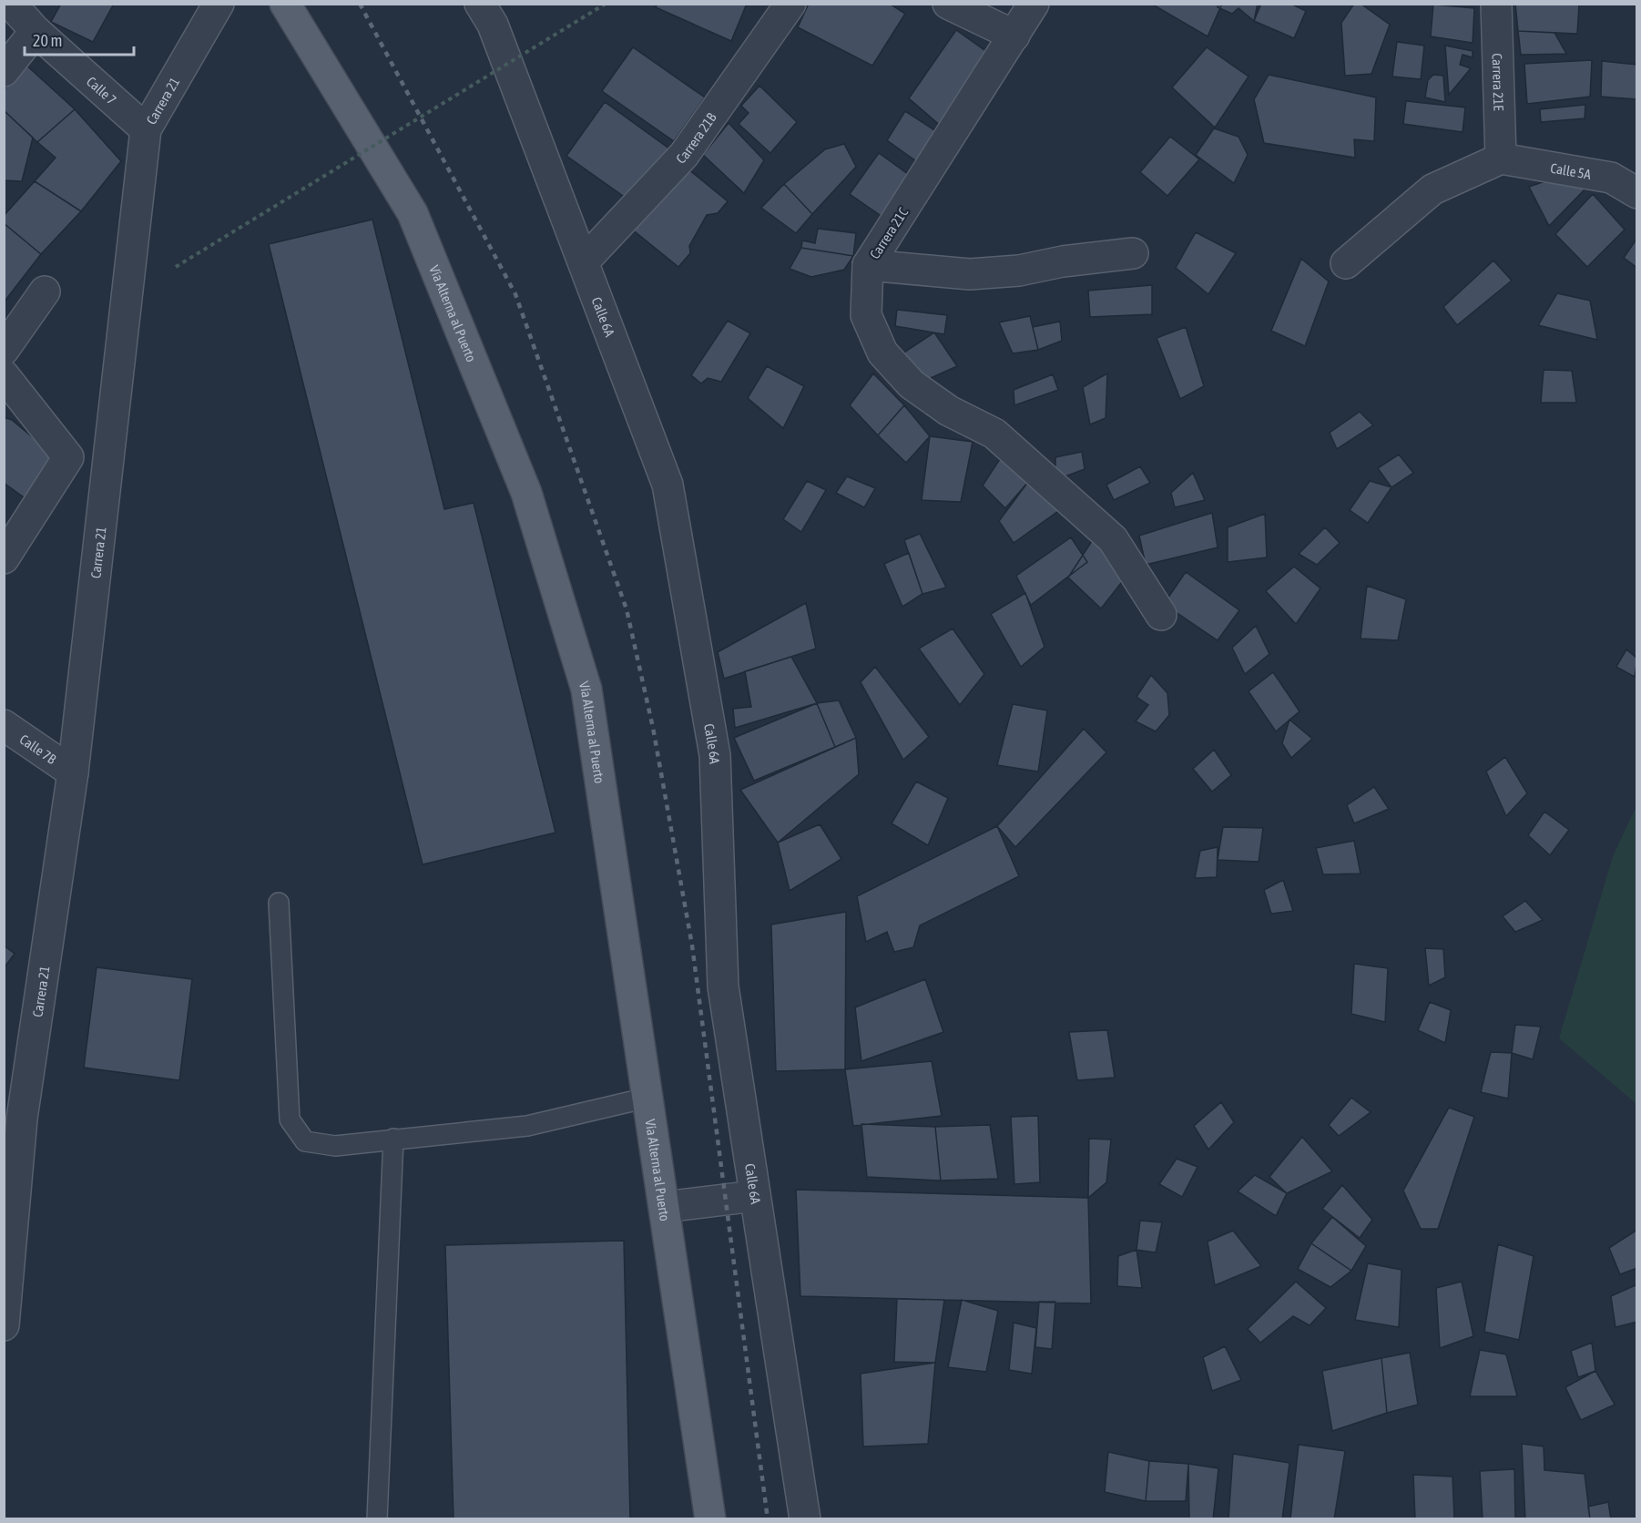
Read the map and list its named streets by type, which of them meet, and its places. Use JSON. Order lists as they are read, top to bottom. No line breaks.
{"streets":{"main road":["Vía Alterna al Puerto"],"street":["Carrera 21E","Calle 7","Carrera 21","Carrera 21B","Calle 5A","Carrera 21C","Calle 6A","Calle 7B"]},"crossings":[["Carrera 21E","Calle 5A"],["Calle 7","Carrera 21"],["Carrera 21","Calle 7B"],["Carrera 21B","Calle 6A"]],"scale_bar":"20 m"}
